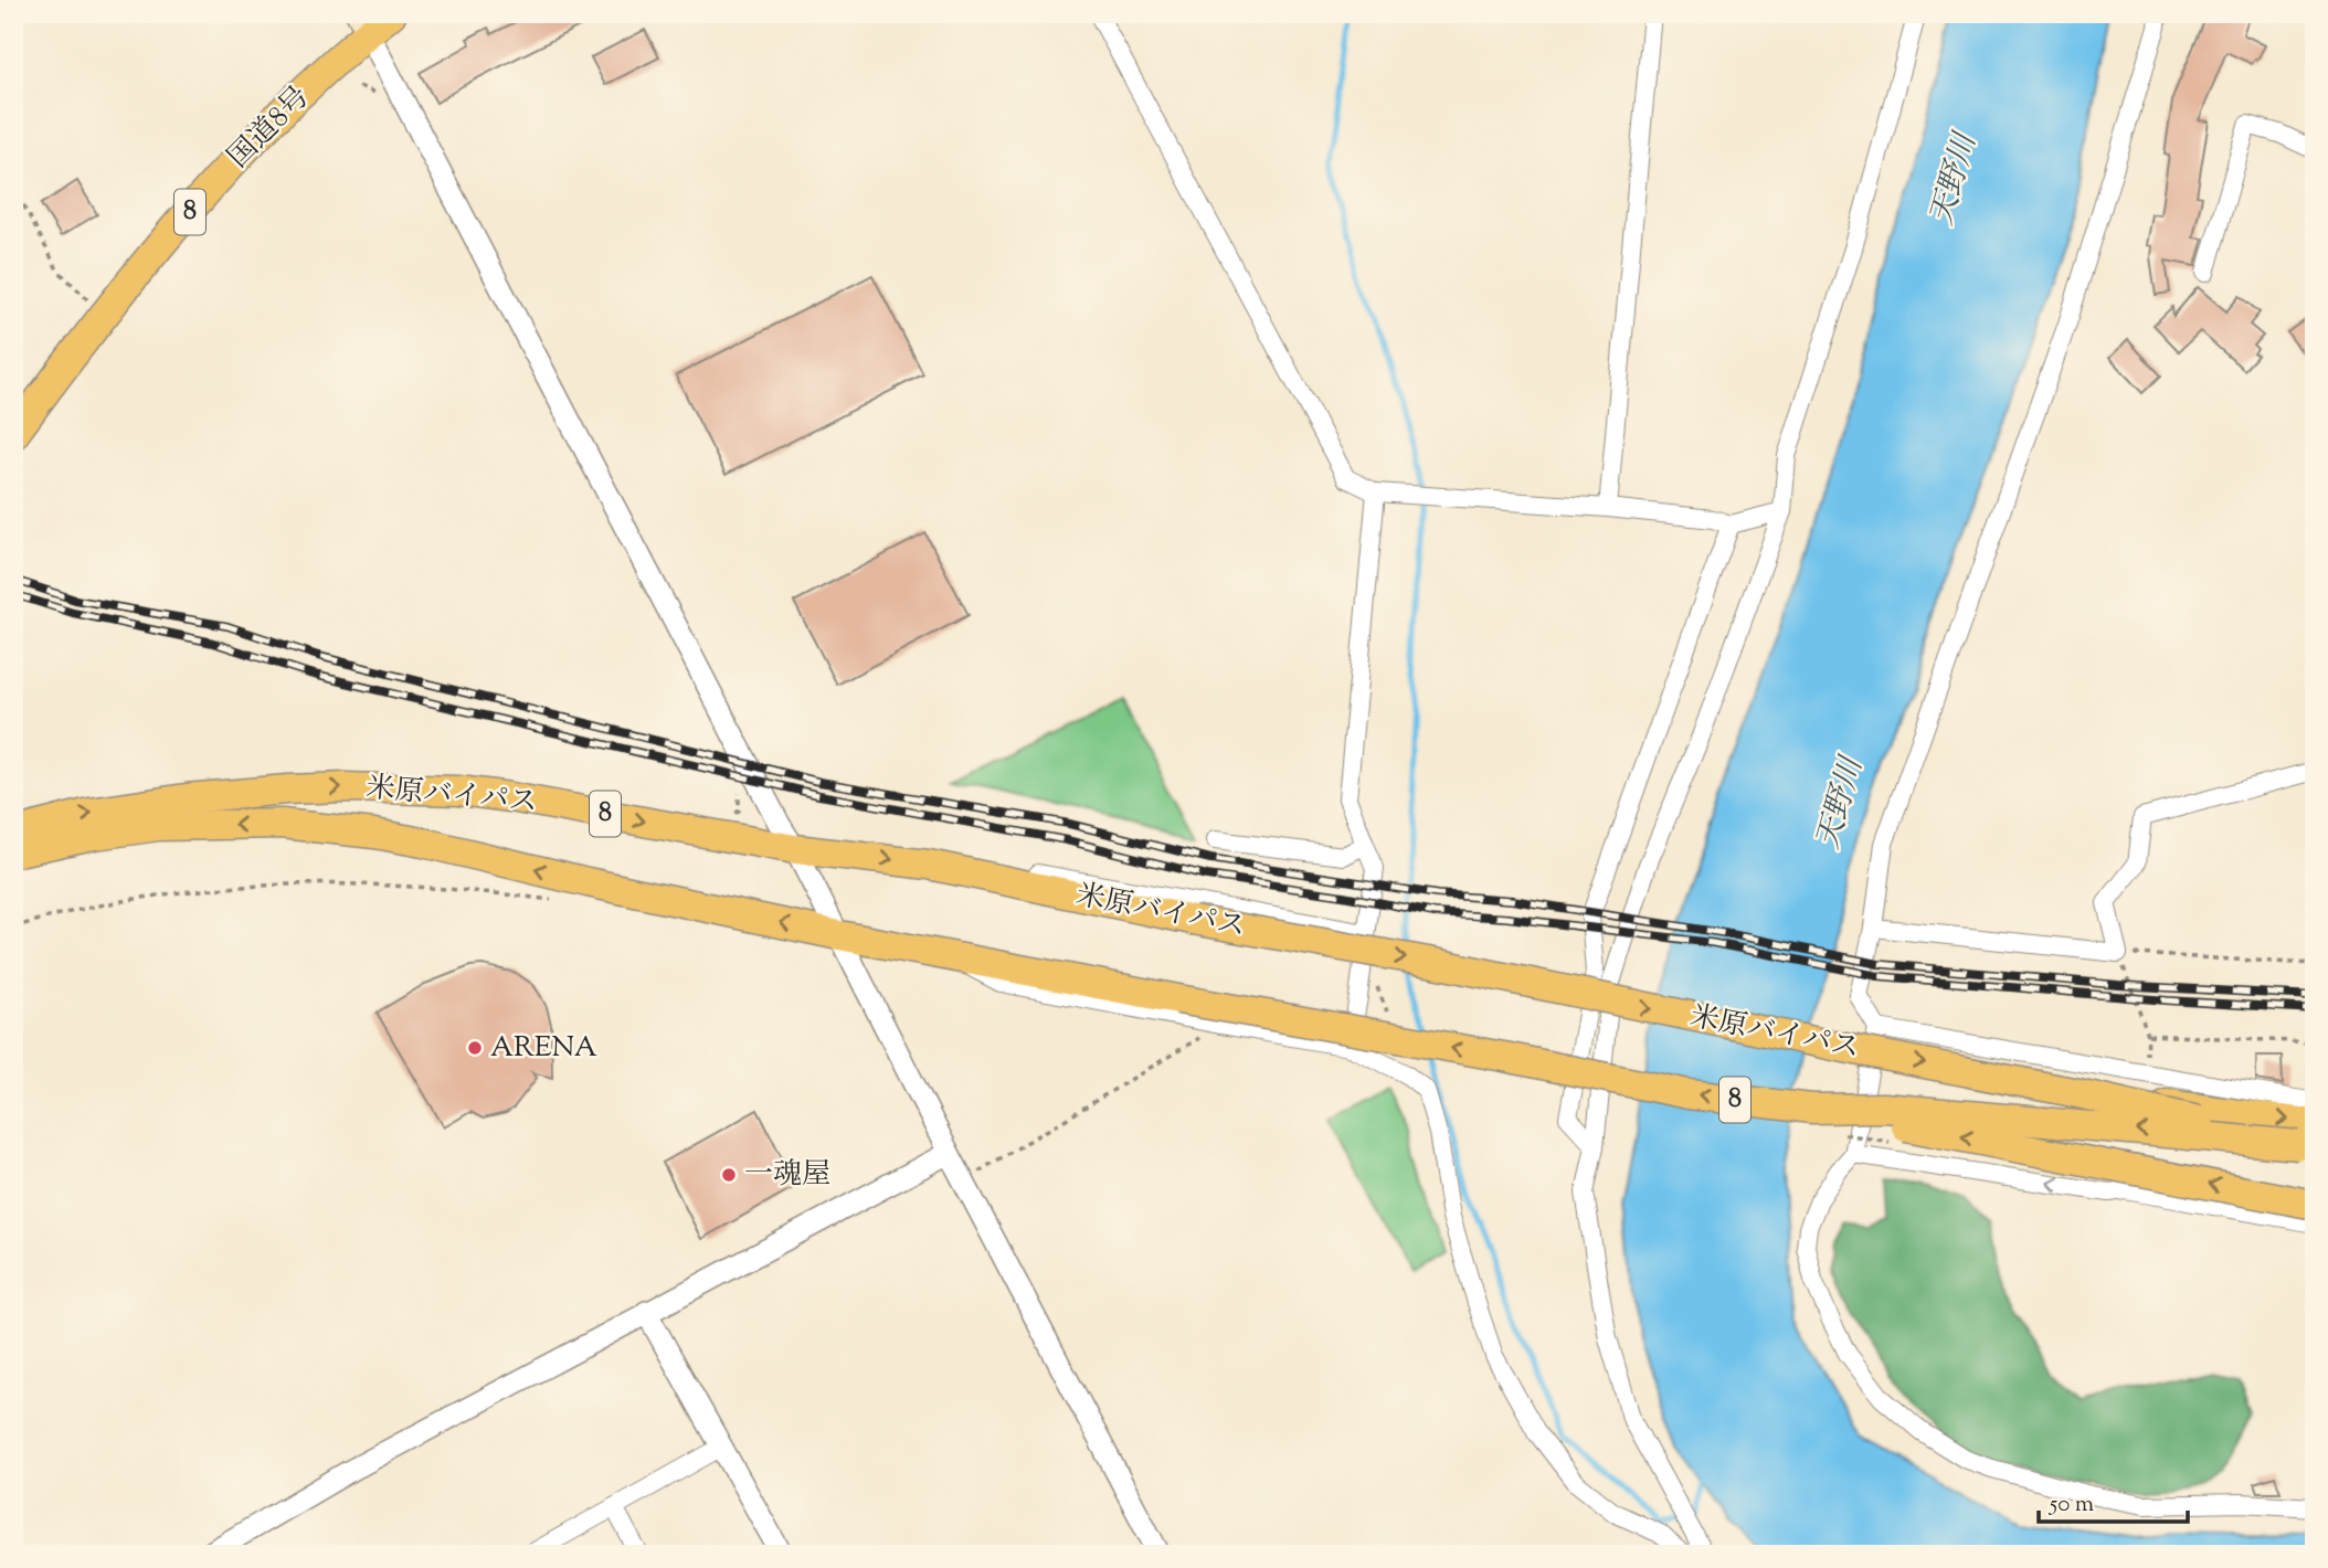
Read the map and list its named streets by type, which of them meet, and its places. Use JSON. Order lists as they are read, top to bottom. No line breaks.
{"streets":{"highway":["国道8号","8","米原バイパス"]},"water":["天野川"],"places":["ARENA","一魂屋"],"scale_bar":"50 m"}
